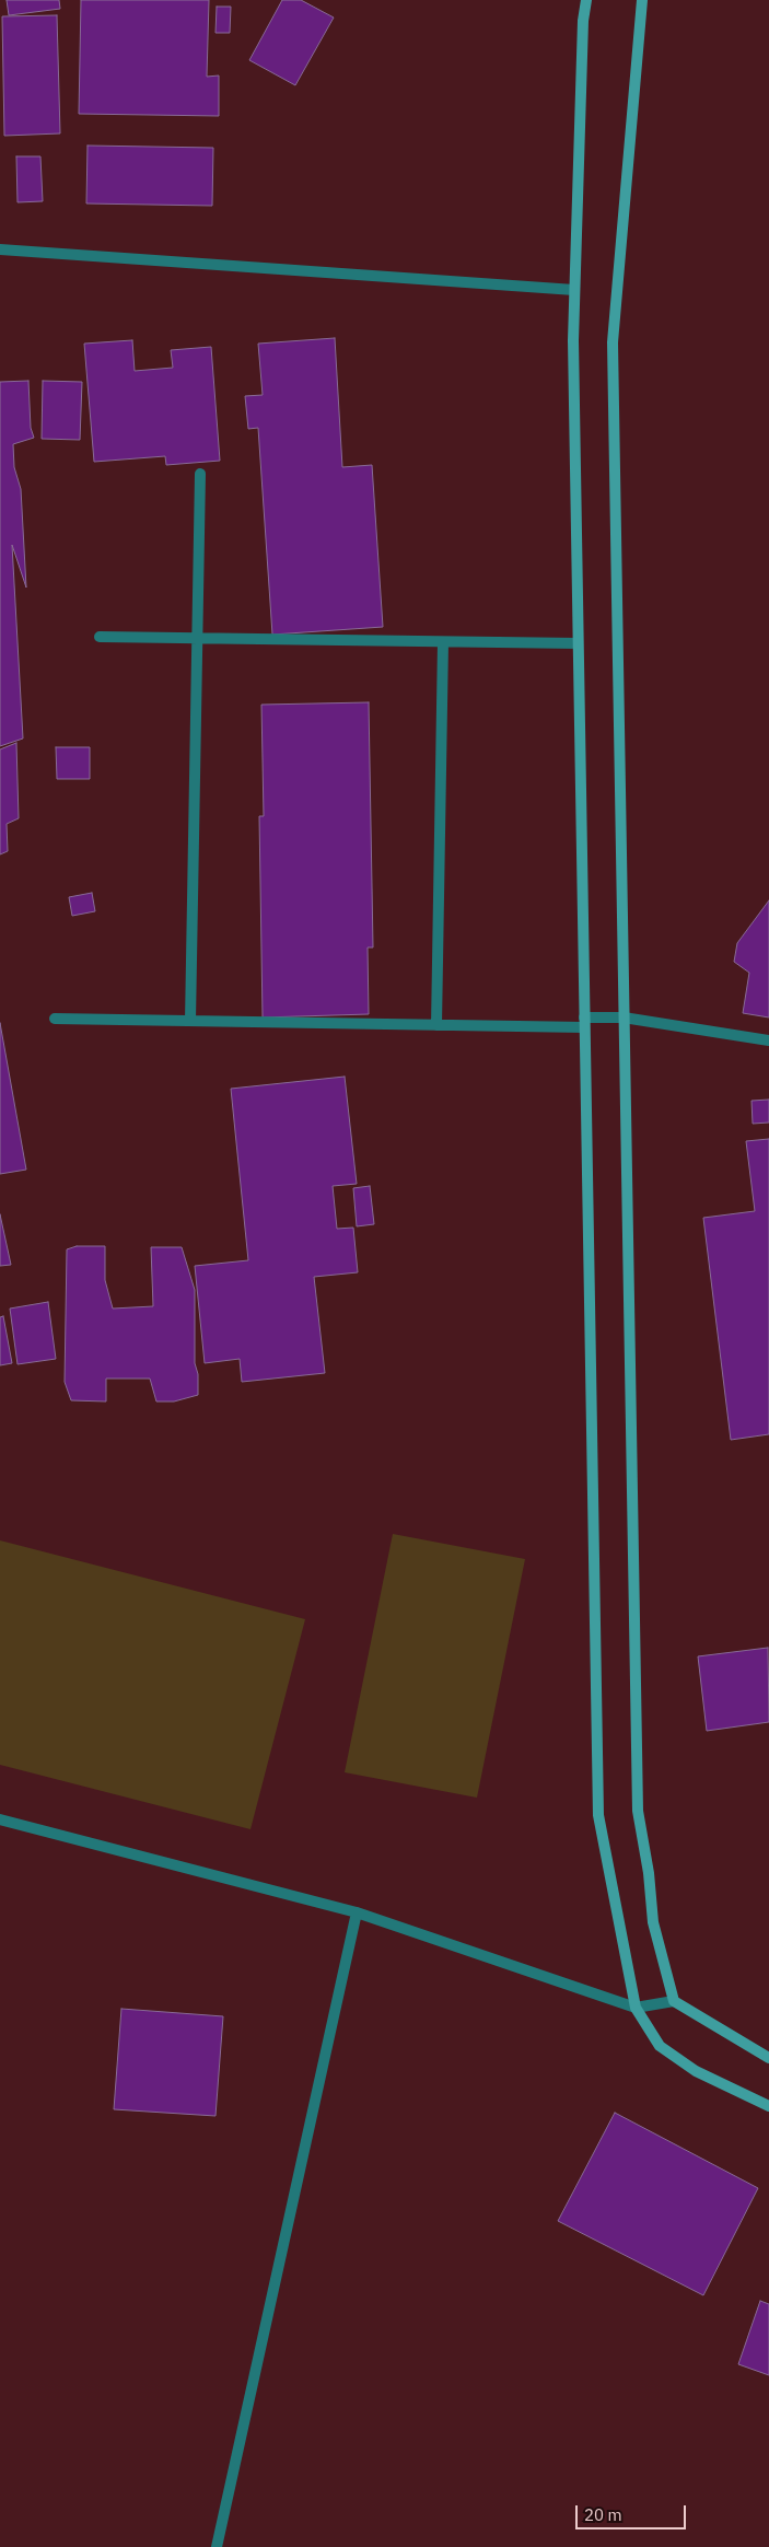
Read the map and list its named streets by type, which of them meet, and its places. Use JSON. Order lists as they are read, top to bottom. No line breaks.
{"scale_bar":"20 m"}
